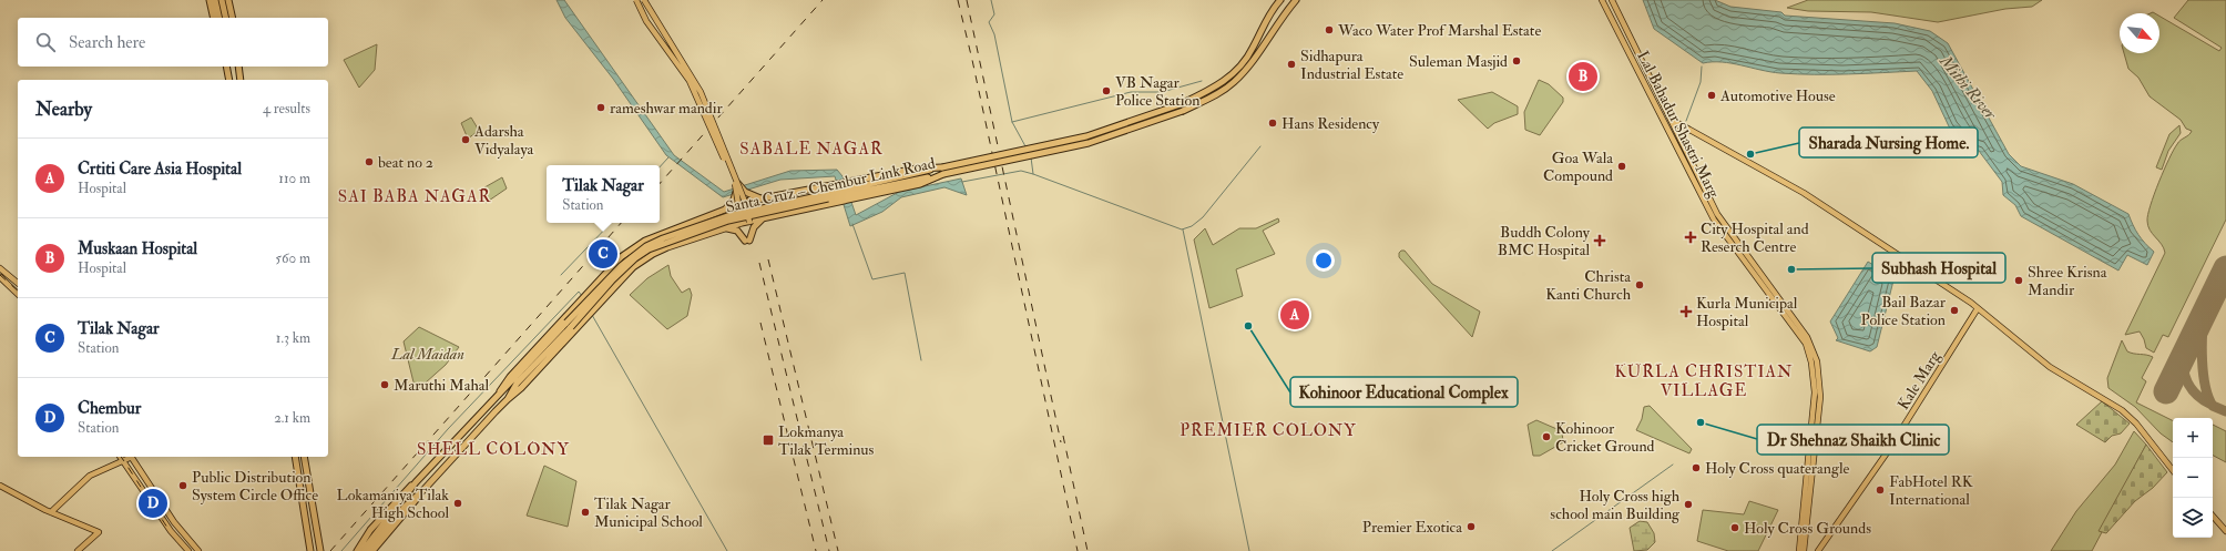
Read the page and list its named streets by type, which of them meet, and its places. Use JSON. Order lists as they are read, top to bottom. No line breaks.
{"streets":{"highway":["Santa Cruz – Chembur Link Road"],"main road":["Lal Bahadur Shastri Marg","Kale Marg"]},"districts":["SABALE NAGAR","SAI BABA NAGAR","KURLA CHRISTIAN VILLAGE","PREMIER COLONY","SHELL COLONY"],"water":["Mithi River"],"parks":["Lal Maidan"],"places":{"other":["Waco Water Prof Marshal Estate","Suleman Masjid","Sidhapura Industrial Estate","VB Nagar Police Station","Automotive House","rameshwar mandir","Hans Residency","Adarsha Vidyalaya","Sharada Nursing Home.","beat no 2","Goa Wala Compound","Subhash Hospital","Shree Krisna Mandir","Christa Kanti Church","Bail Bazar Police Station","Kohinoor Educational Complex","Maruthi Mahal","Dr Shehnaz Shaikh Clinic","Kohinoor Cricket Ground","Holy Cross quaterangle","Public Distribution System Circle Office","FabHotel RK International","Lokamaniya Tilak High School","Holy Cross high school main Building","Tilak Nagar Municipal School","Premier Exotica","Holy Cross Grounds"],"health":["City Hospital and Reserch Centre","Buddh Colony BMC Hospital","Kurla Municipal Hospital"],"transit":["Lokmanya Tilak Terminus"]},"north":"bottom right","page":{"search":"Search here","pins":["B","C","A","D"],"heading":["Nearby","4 results"],"list":[{"mark":"A","name":"Crtiti Care Asia Hospital","note":"Hospital","value":"110 m"},{"mark":"B","name":"Muskaan Hospital","note":"Hospital","value":"560 m"},{"mark":"C","name":"Tilak Nagar","note":"Station","value":"1.3 km"},{"mark":"D","name":"Chembur","note":"Station","value":"2.1 km"}],"popup":["Tilak Nagar","Station"],"map_buttons":["+","−"]}}
